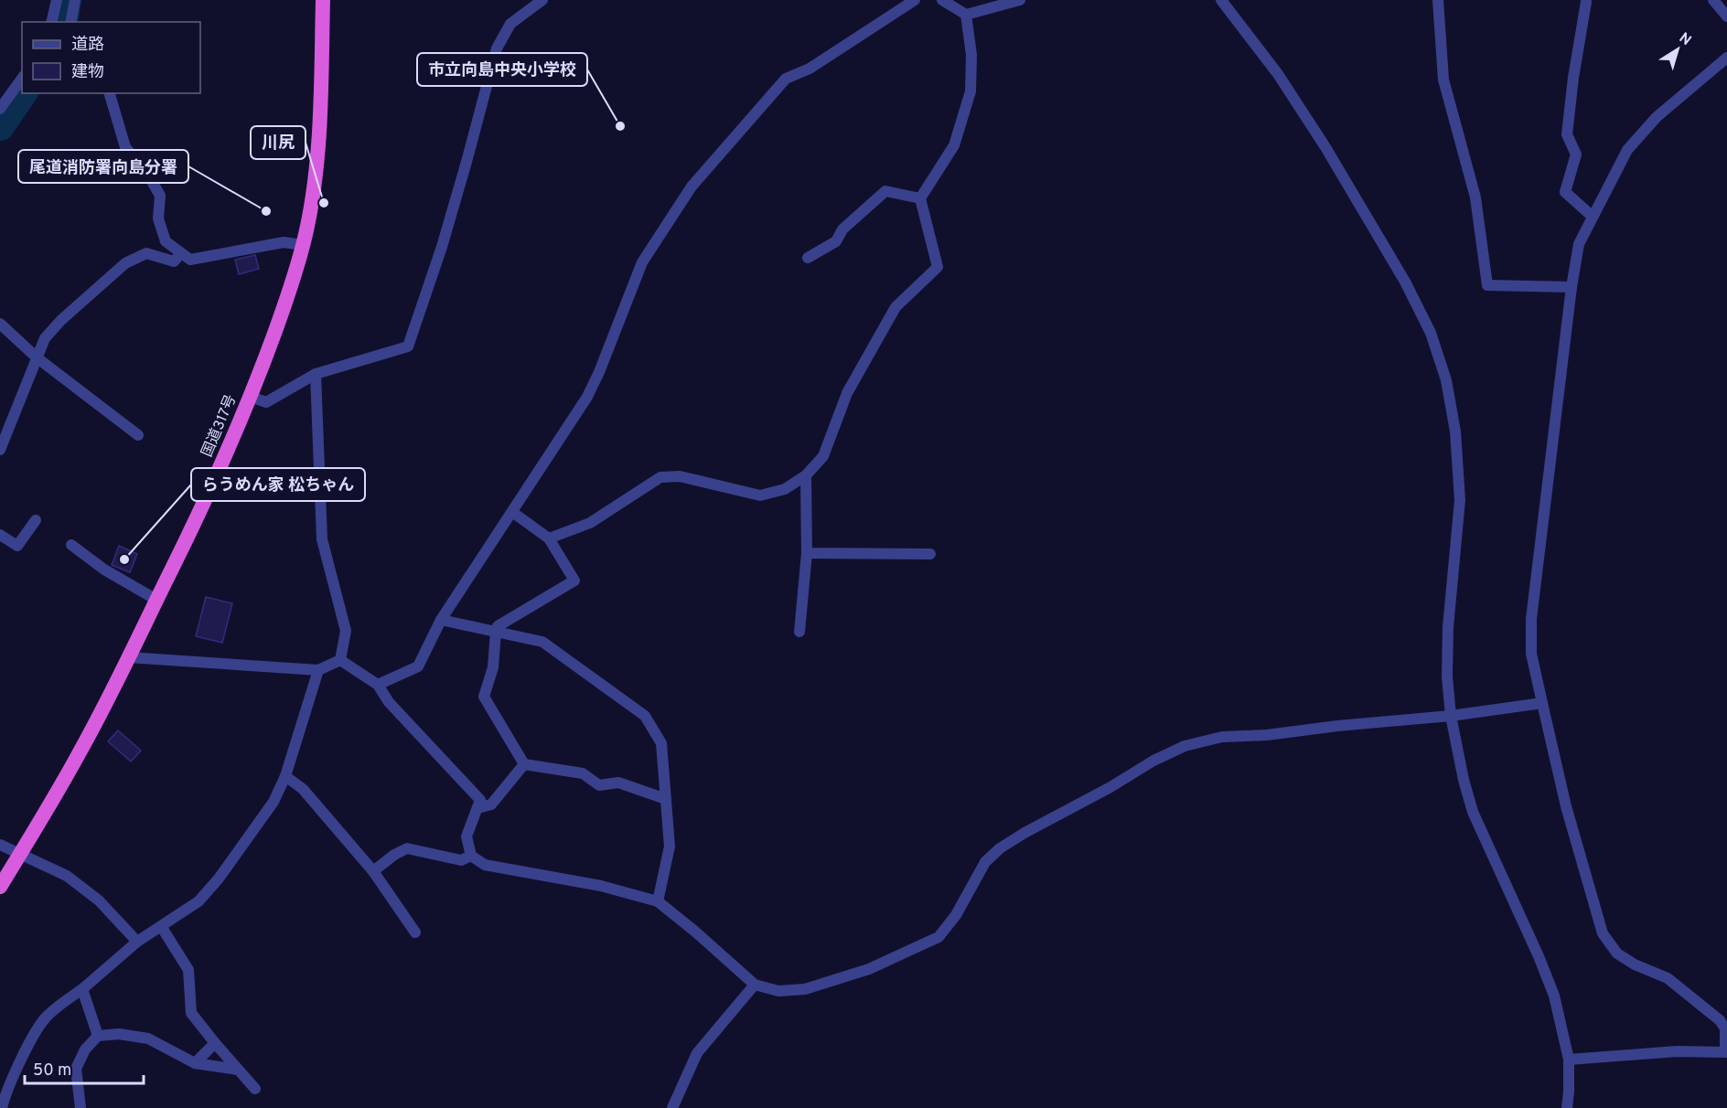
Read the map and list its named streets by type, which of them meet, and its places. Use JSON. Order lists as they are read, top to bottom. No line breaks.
{"streets":{"highway":["国道317号"]},"places":["市立向島中央小学校","川尻","尾道消防署向島分署","らうめん家 松ちゃん"],"legend":["道路","建物"],"scale_bar":"50 m","north":"top right"}
